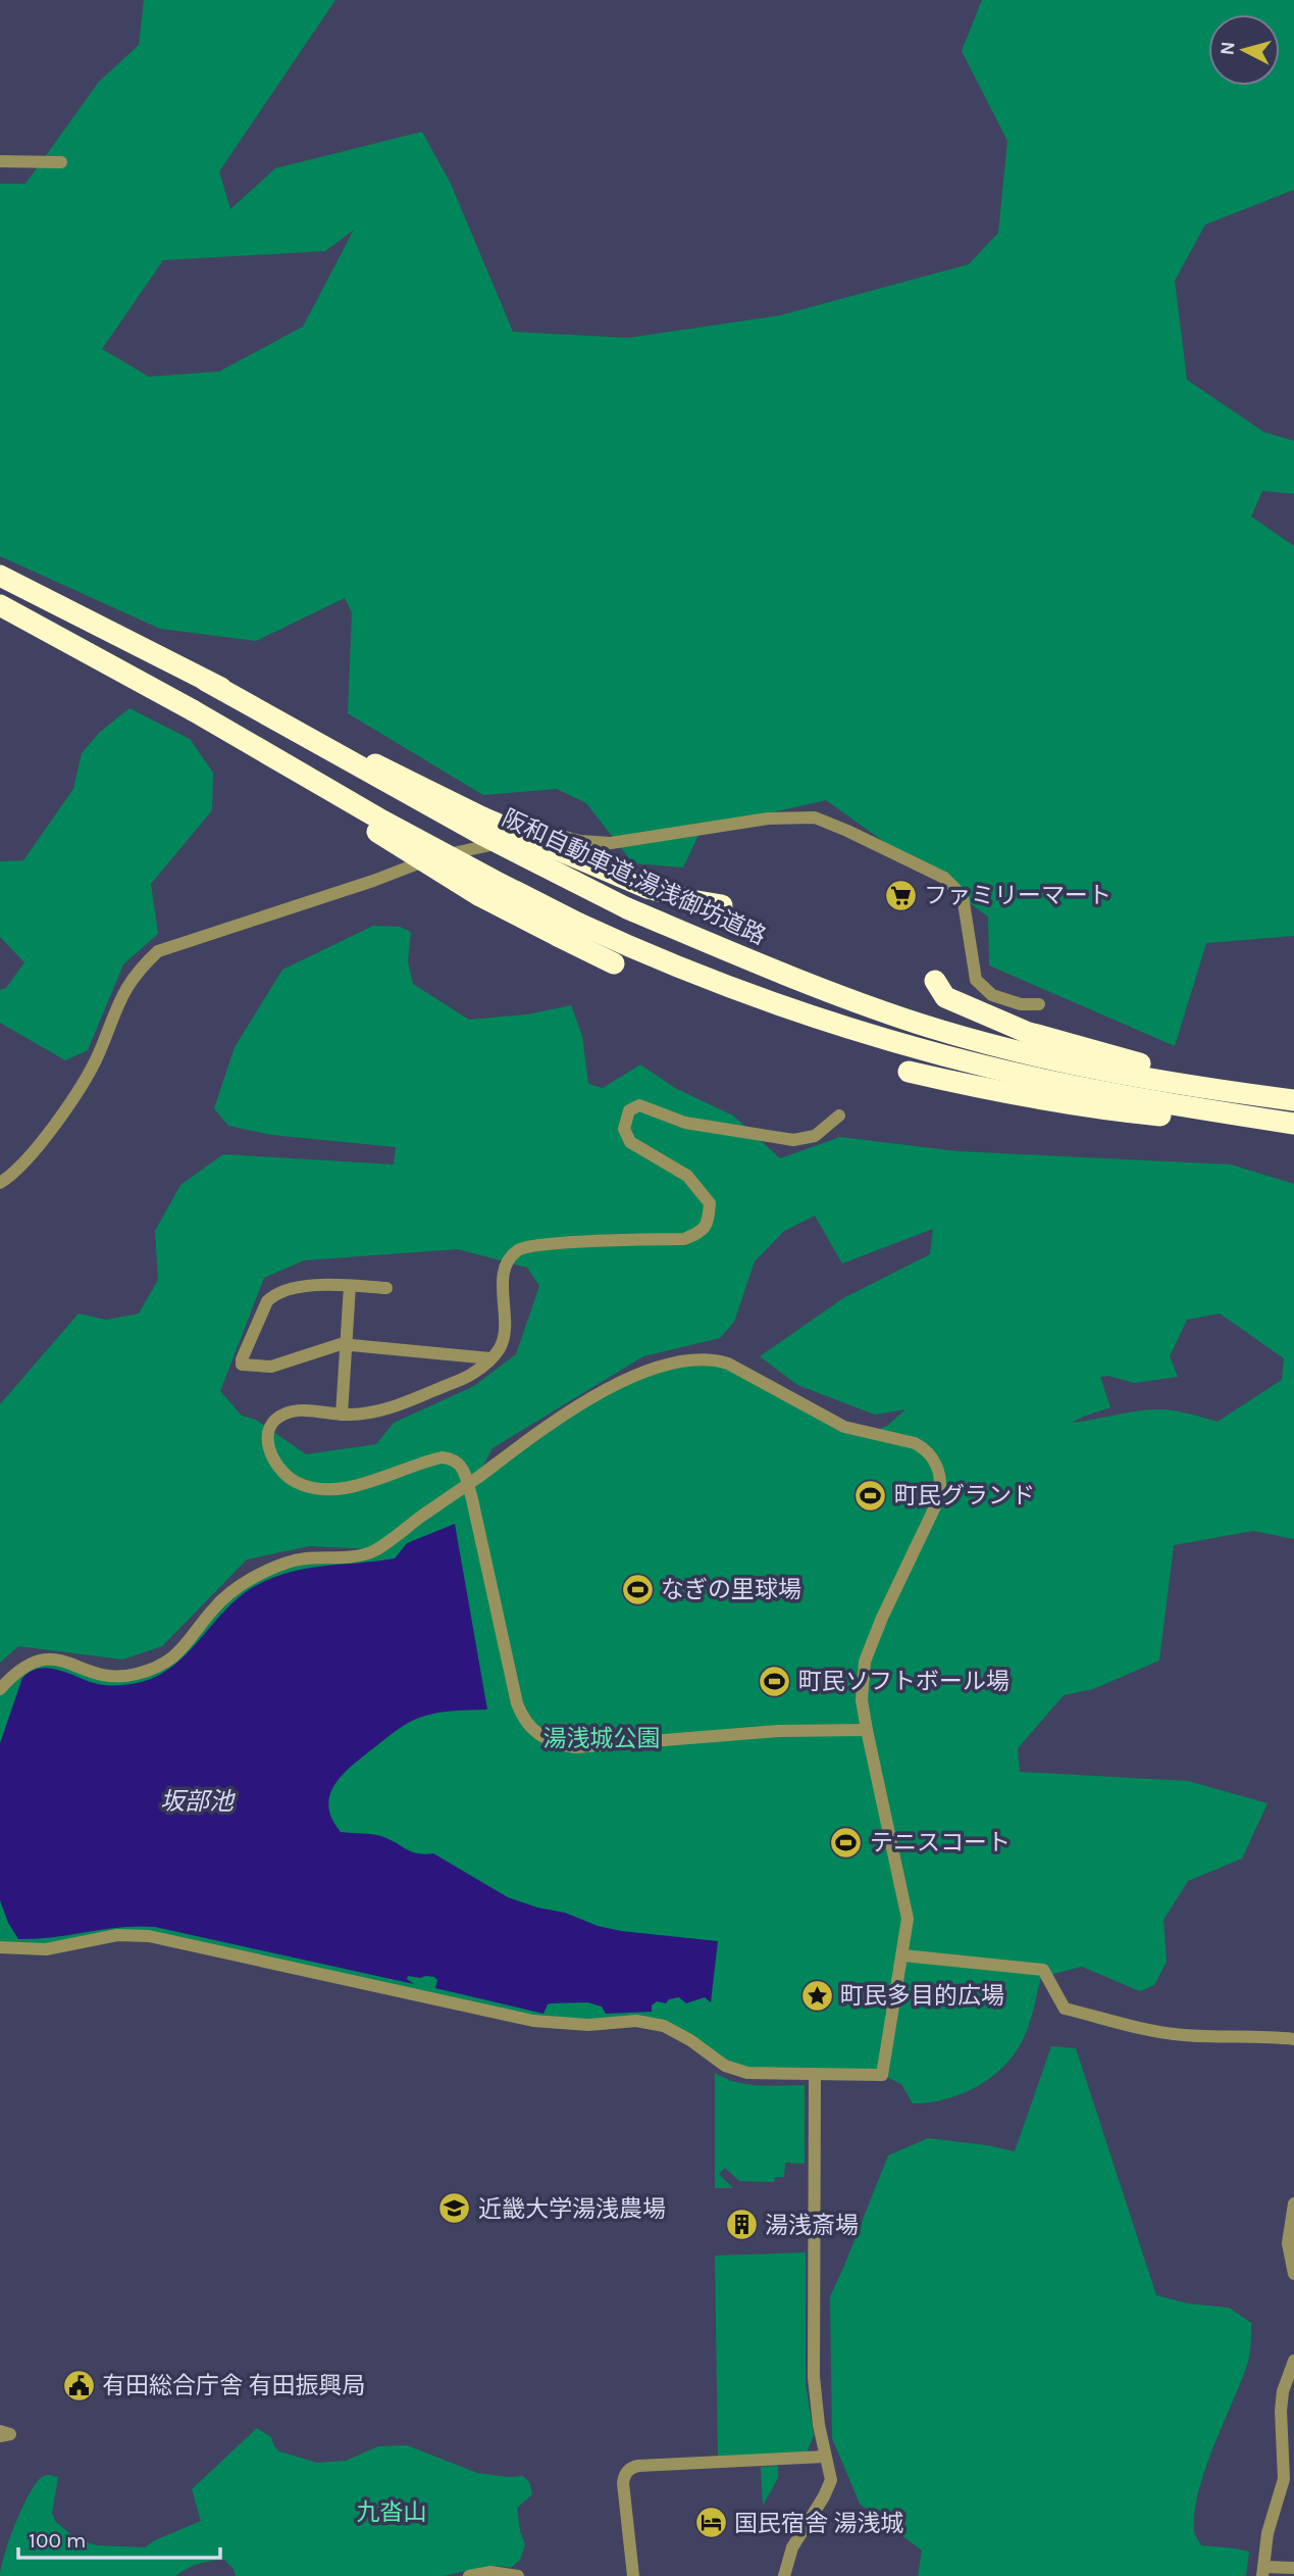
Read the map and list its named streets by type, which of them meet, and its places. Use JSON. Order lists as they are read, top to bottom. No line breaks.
{"streets":{"highway":["阪和自動車道;湯浅御坊道路"]},"water":["坂部池"],"parks":["湯浅城公園","九沓山"],"places":{"supermarket":["ファミリーマート"],"sports":["町民グランド","なぎの里球場","町民ソフトボール場","テニスコート"],"place":["町民多目的広場"],"school or university":["近畿大学湯浅農場"],"building":["湯浅斎場"],"public building":["有田総合庁舎 有田振興局"],"hotel":["国民宿舎 湯浅城"]},"scale_bar":"100 m","north":"left"}
